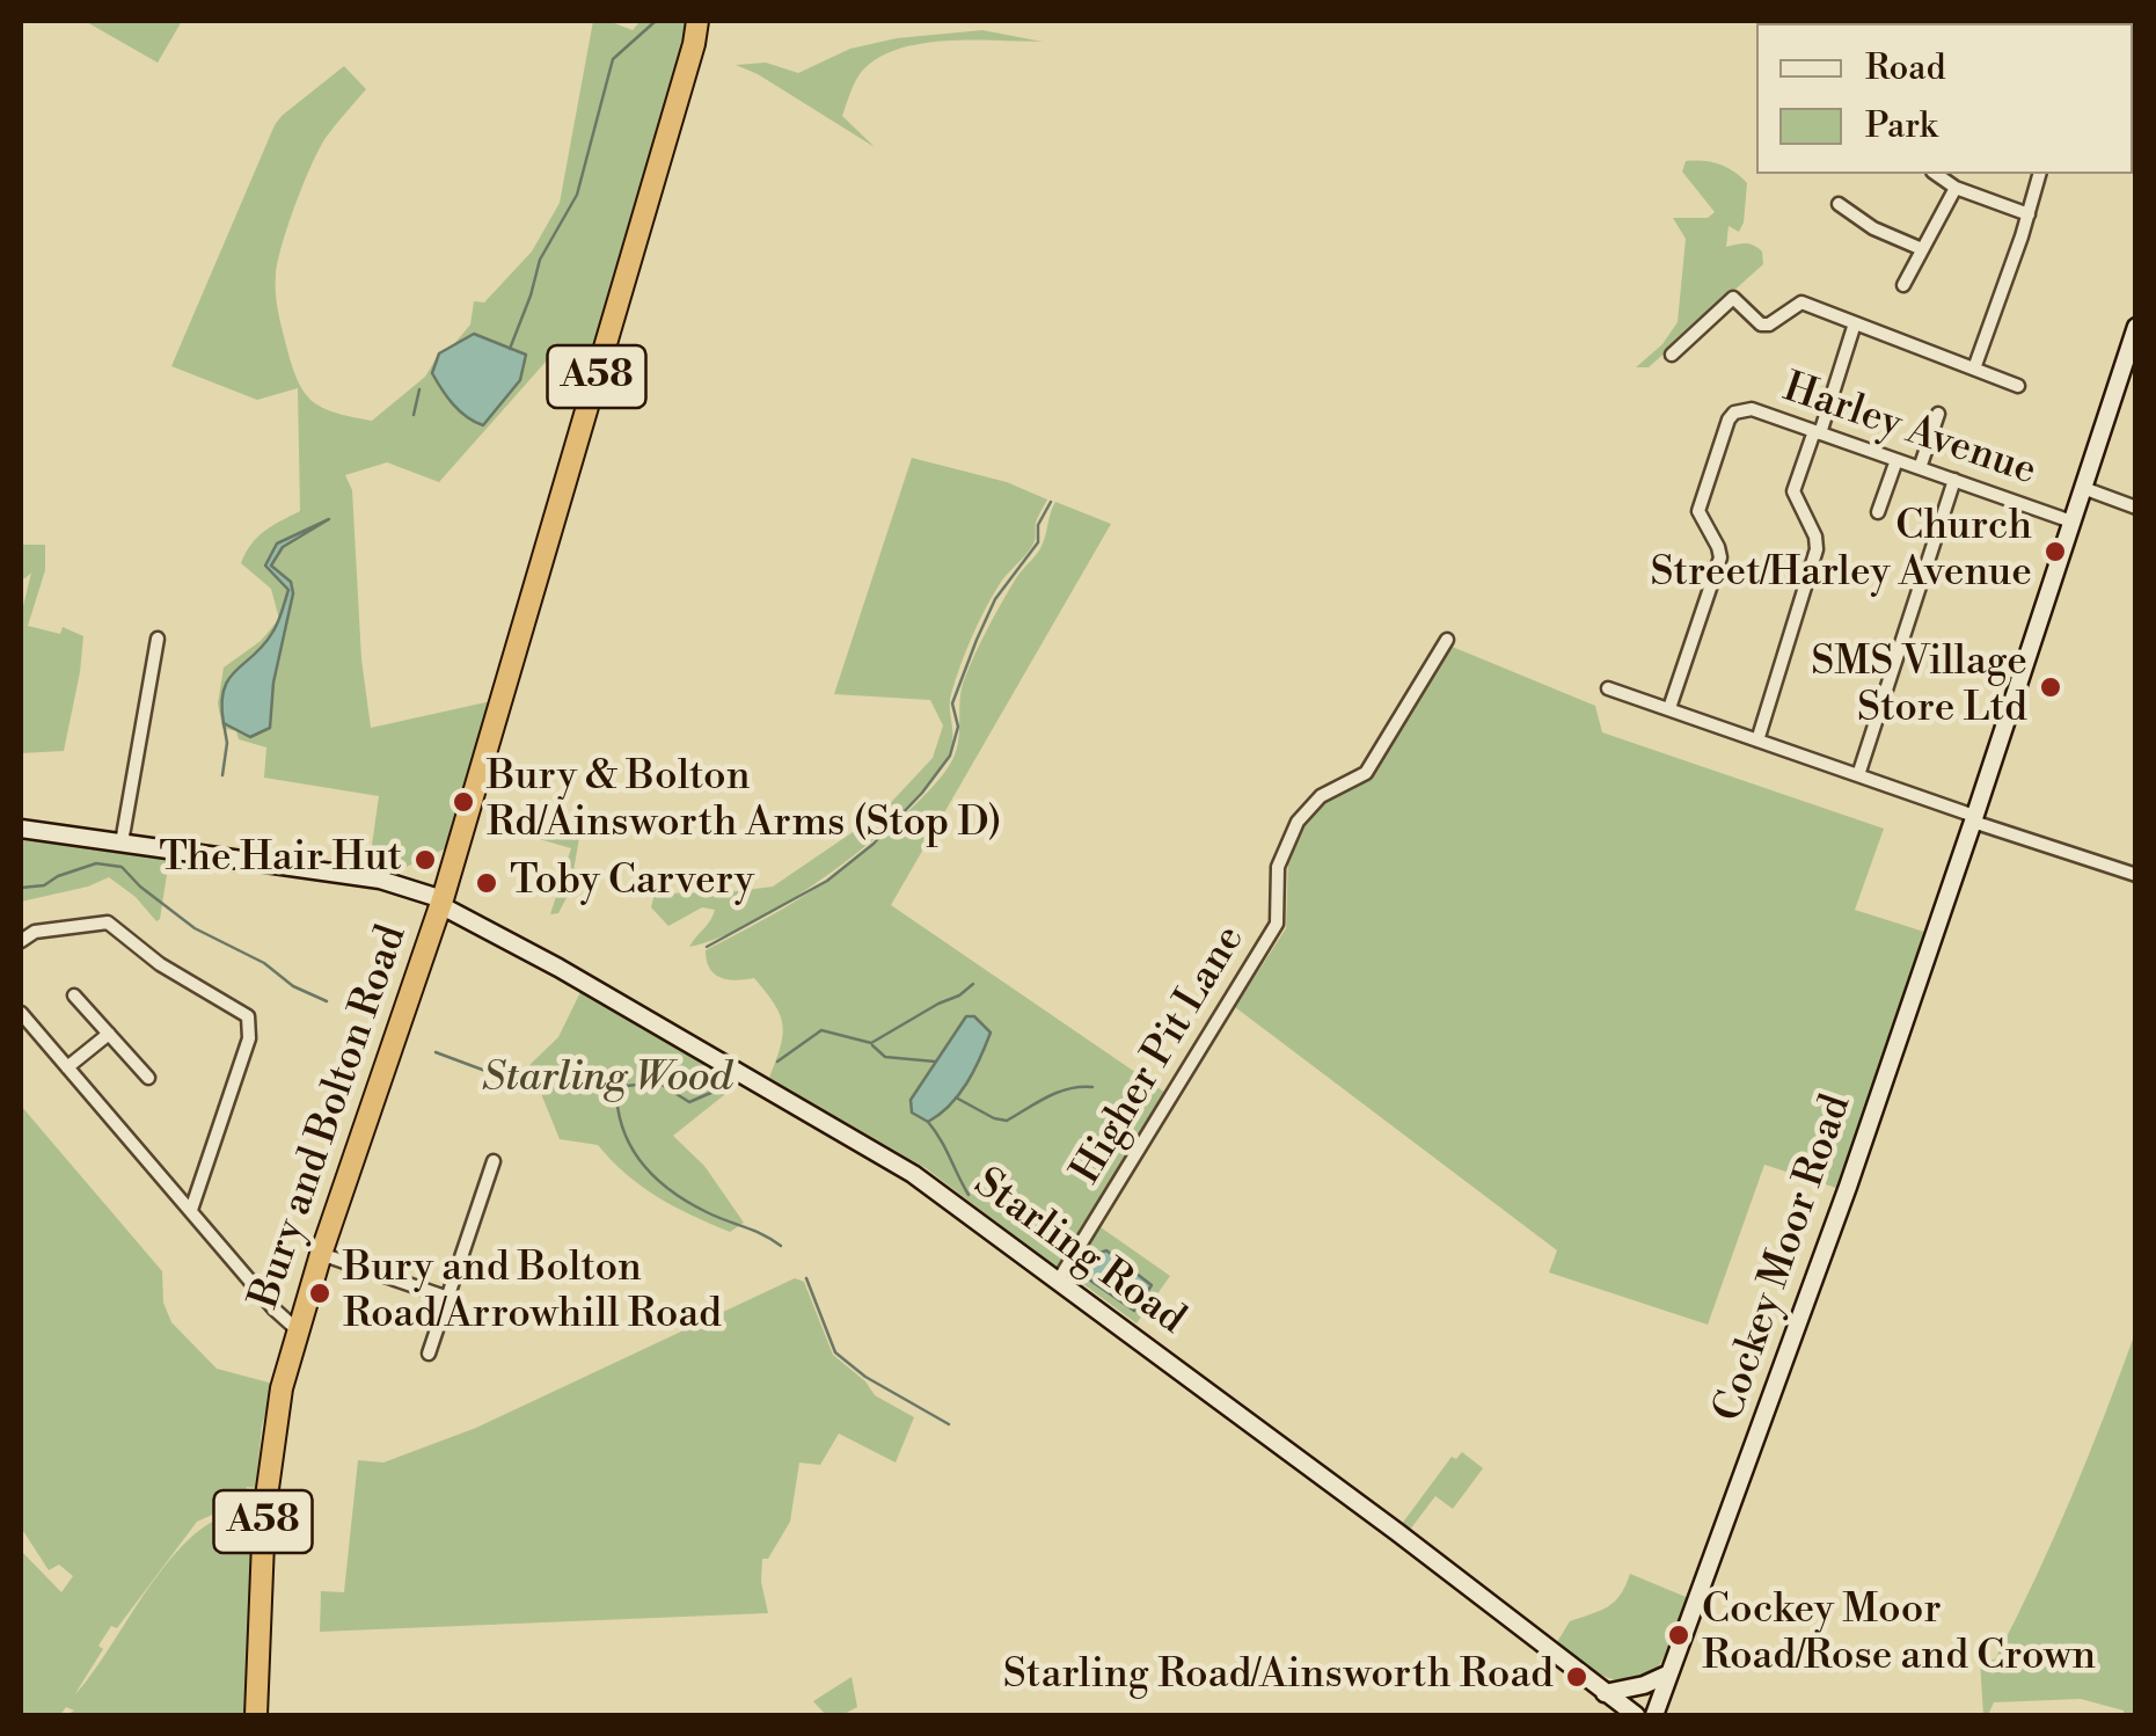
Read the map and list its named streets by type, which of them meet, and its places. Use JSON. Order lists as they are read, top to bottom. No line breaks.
{"streets":{"highway":["A58","Bury and Bolton Road"],"main road":["Starling Road","Cockey Moor Road"],"street":["Harley Avenue","Higher Pit Lane"]},"crossings":[["Harley Avenue","Cockey Moor Road"],["Higher Pit Lane","Starling Road"],["Bury and Bolton Road","Starling Road"]],"parks":["Starling Wood"],"places":["Church Street/Harley Avenue","SMS Village Store Ltd","Bury & Bolton Rd/Ainsworth Arms (Stop D)","The Hair Hut","Toby Carvery","Bury and Bolton Road/Arrowhill Road","Cockey Moor Road/Rose and Crown","Starling Road/Ainsworth Road"],"legend":["Road","Park"]}
